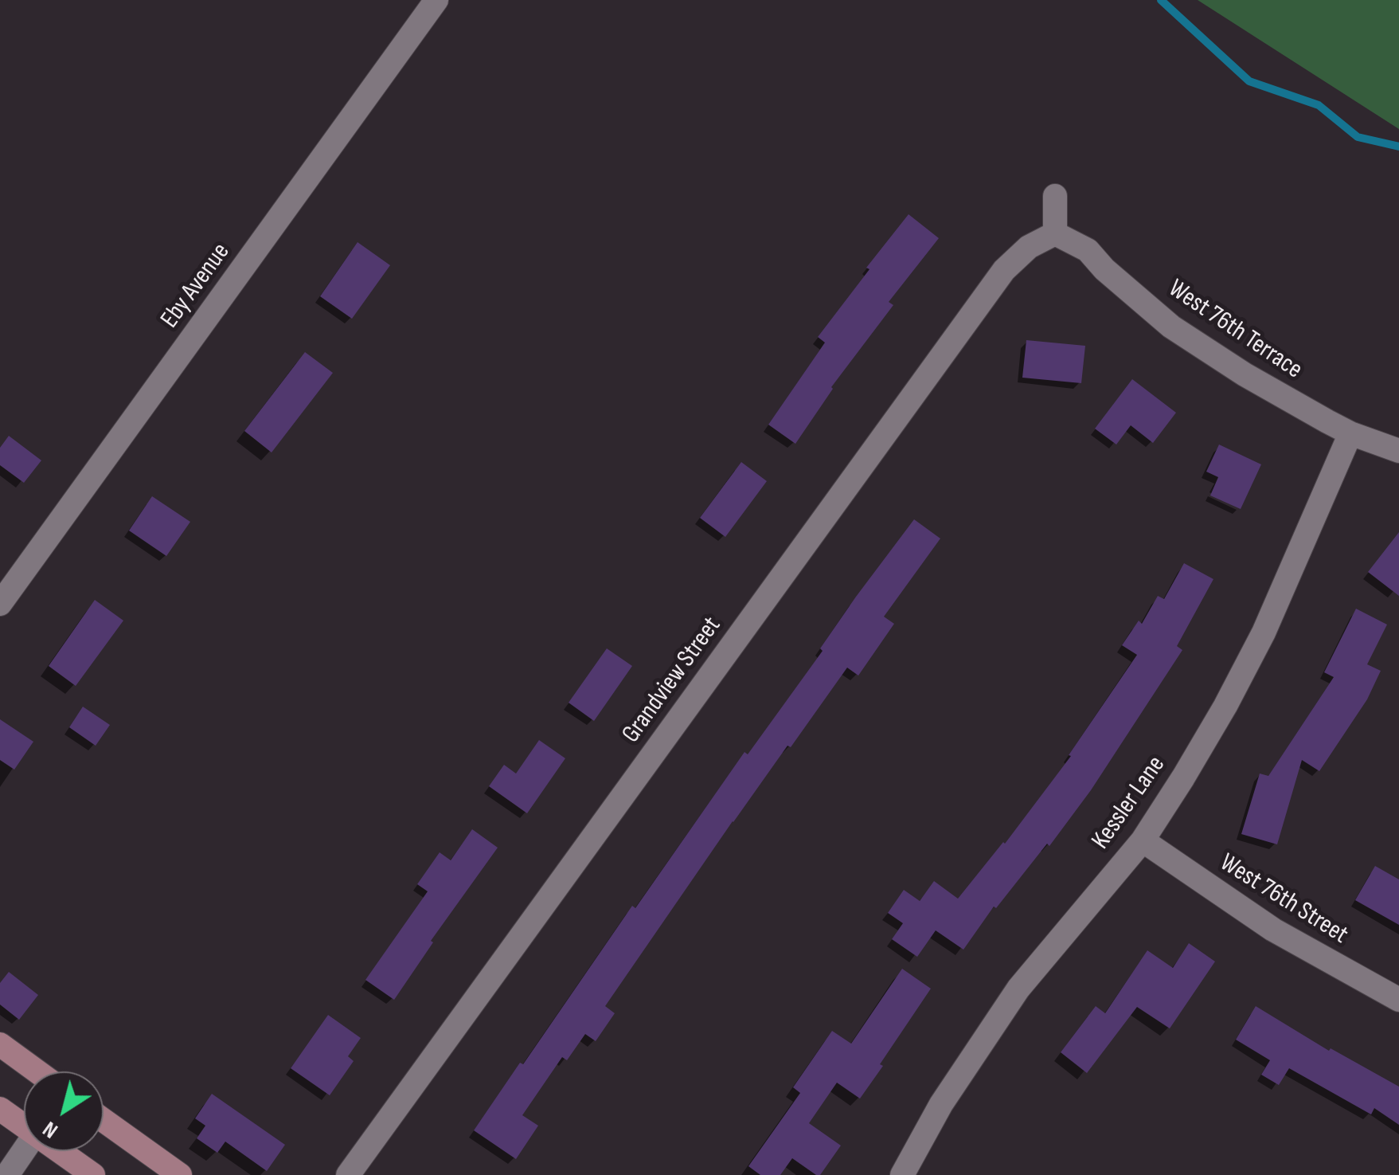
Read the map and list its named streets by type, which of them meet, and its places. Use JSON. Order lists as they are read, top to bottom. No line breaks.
{"streets":{"street":["Eby Avenue","West 76th Terrace","Grandview Street","Kessler Lane","West 76th Street"]},"crossings":[["West 76th Terrace","Grandview Street"],["West 76th Terrace","Kessler Lane"],["Kessler Lane","West 76th Street"]],"north":"bottom left"}
